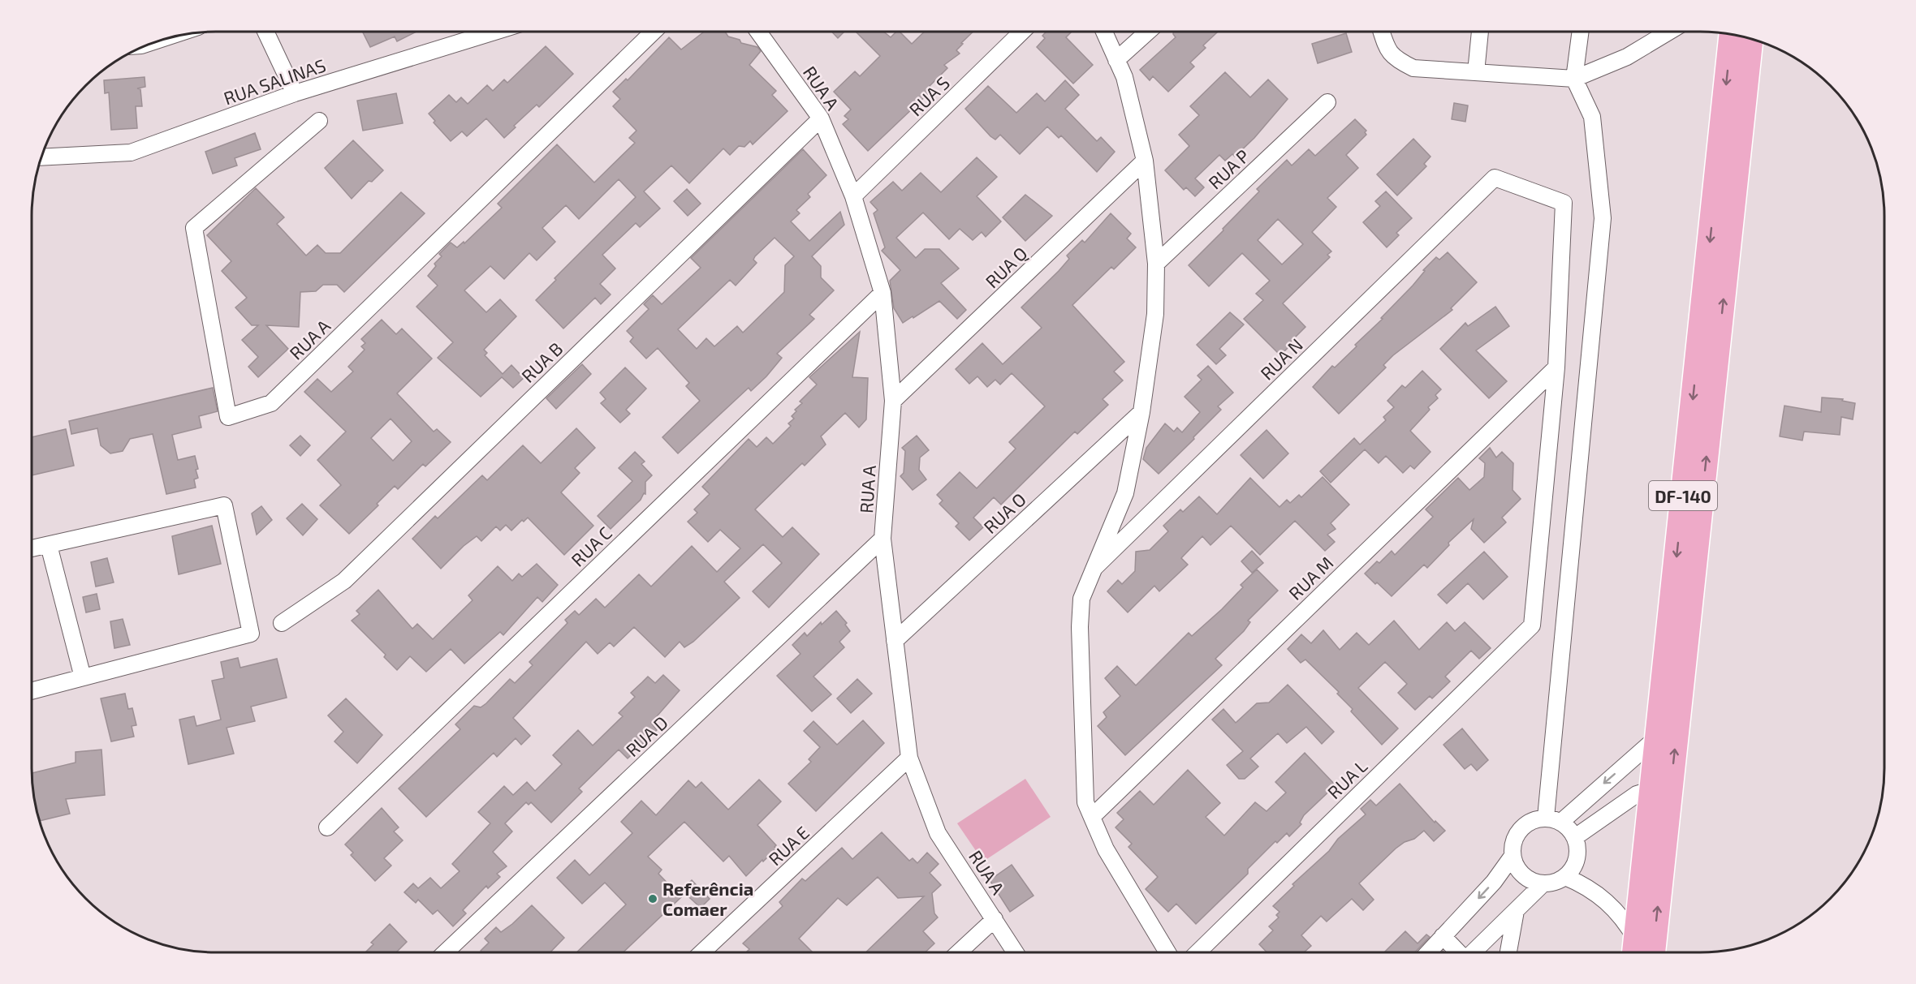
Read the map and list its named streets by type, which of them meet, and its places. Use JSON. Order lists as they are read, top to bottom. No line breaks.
{"streets":{"main road":["DF-140"],"street":["RUA SALINAS","RUA A","RUA S","RUA P","RUA Q","RUA N","RUA B","RUA O","RUA C","RUA M","RUA D","RUA L","RUA E"]},"crossings":[["RUA A","RUA S"],["RUA A","RUA Q"],["RUA A","RUA B"],["RUA A","RUA O"],["RUA A","RUA C"],["RUA A","RUA D"],["RUA A","RUA E"],["RUA N","RUA M"],["RUA N","RUA L"],["RUA M","RUA L"]],"places":["Referência Comaer"]}
